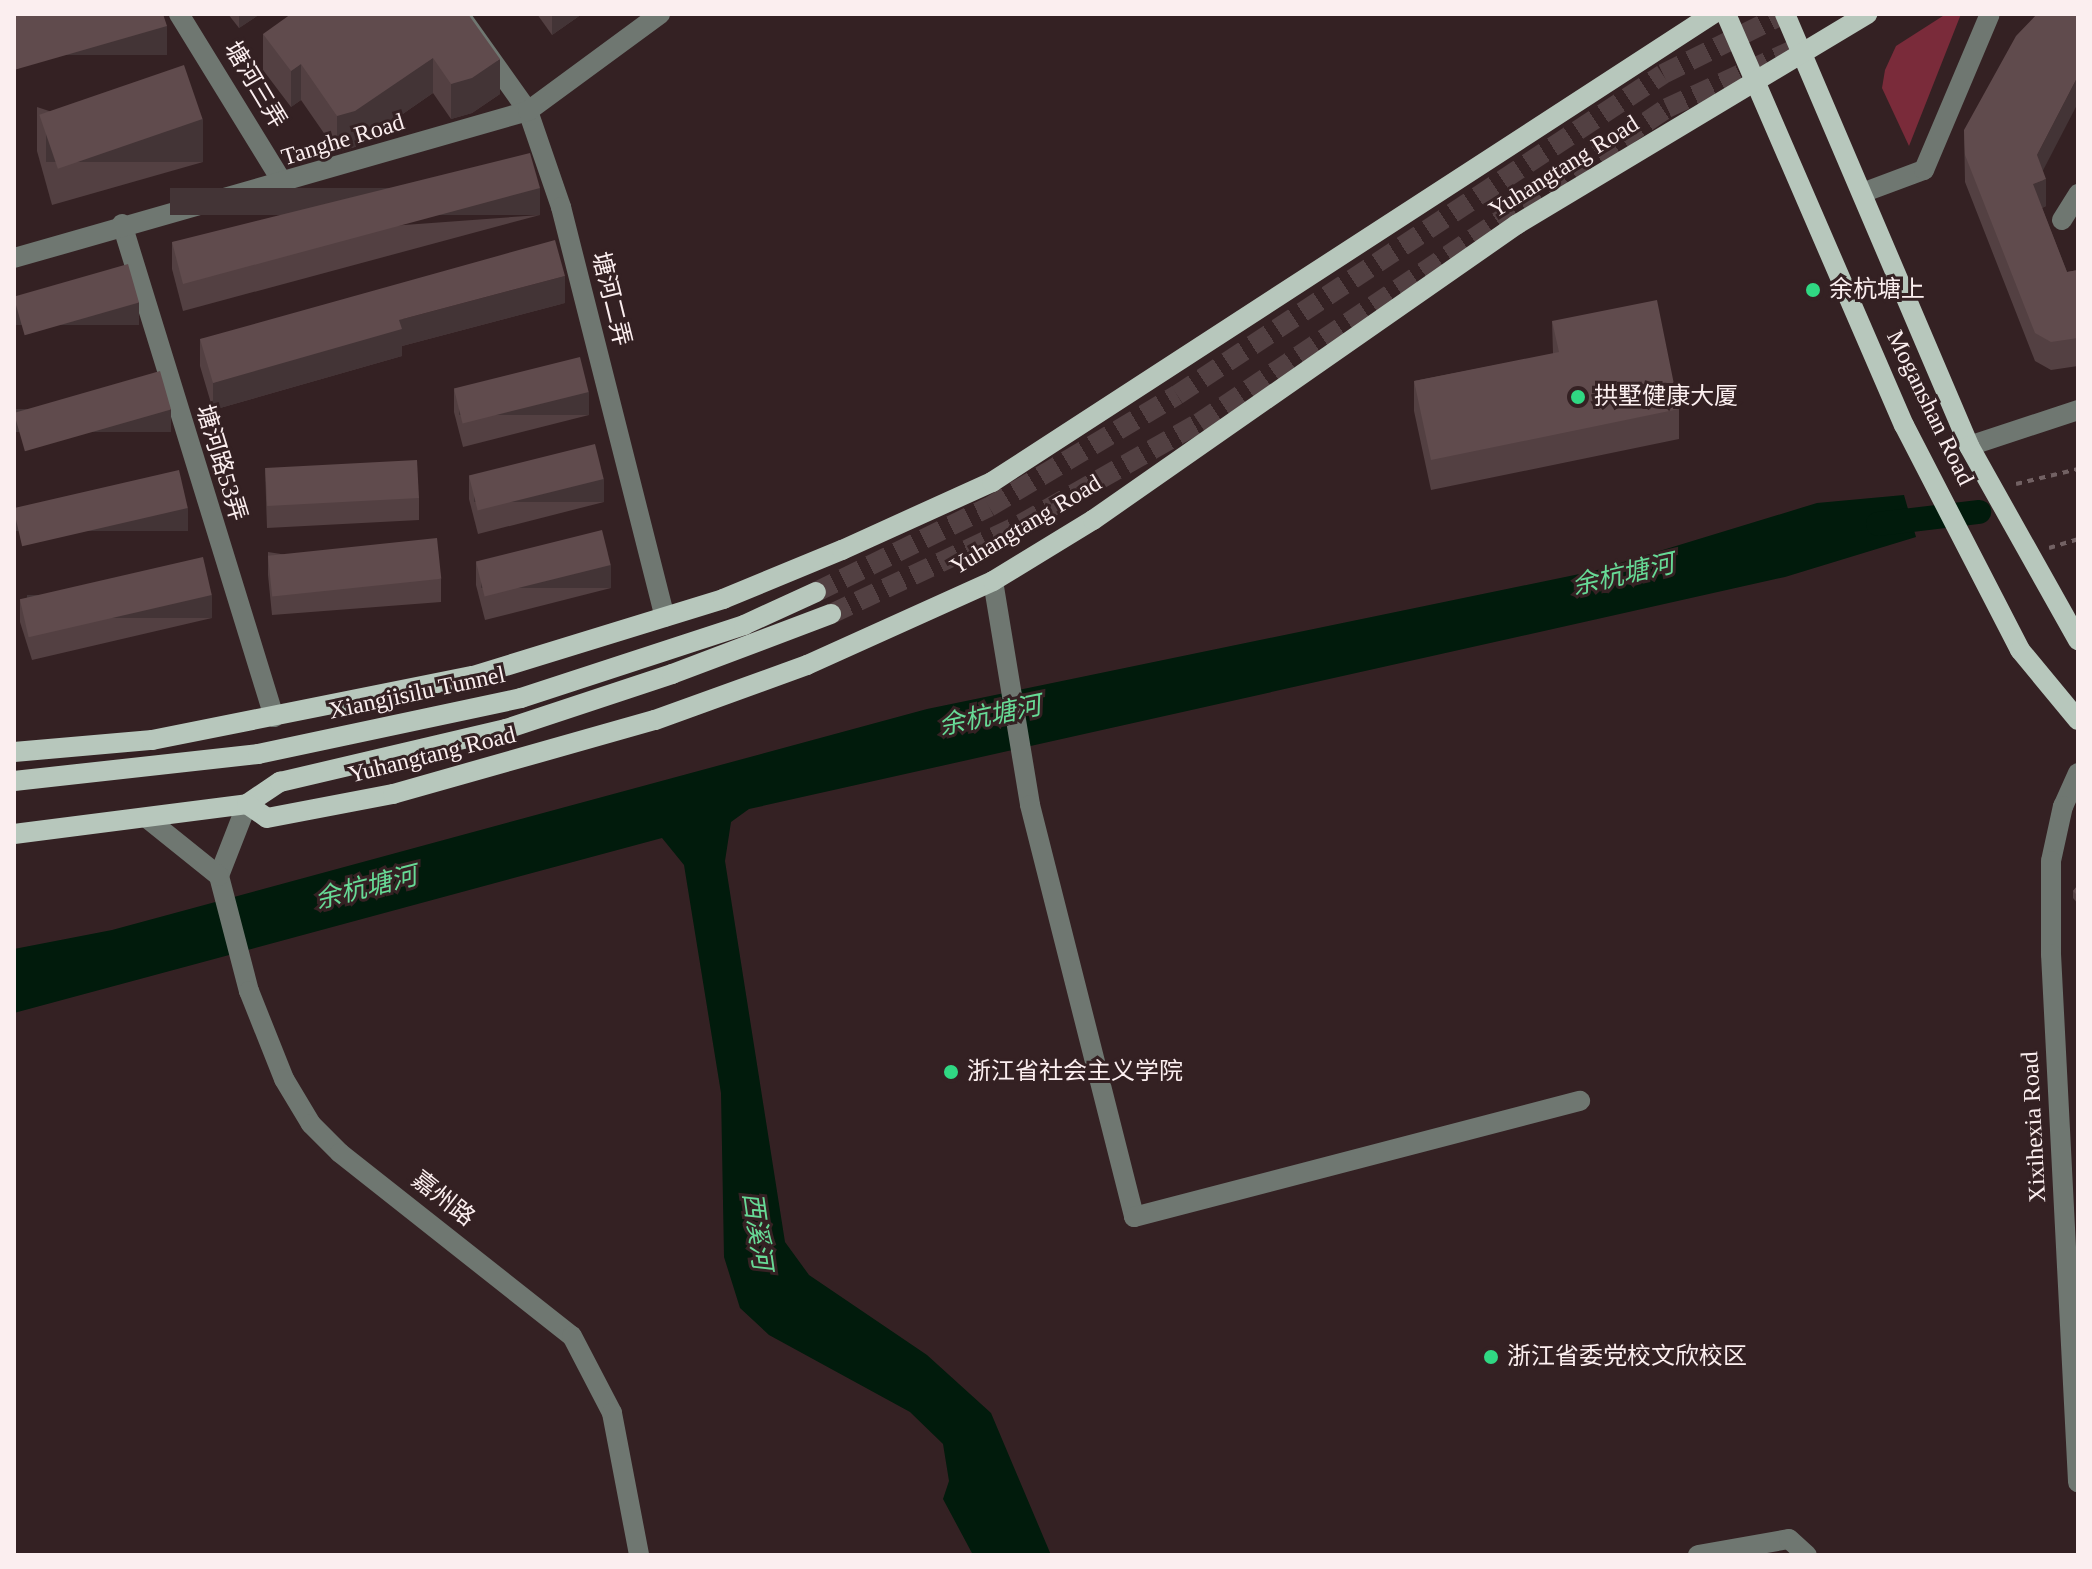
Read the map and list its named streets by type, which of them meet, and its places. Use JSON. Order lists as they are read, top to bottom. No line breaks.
{"streets":{"main road":["Yuhangtang Road","Moganshan Road","Xiangjisilu Tunnel"],"street":["塘河三弄","Tanghe Road","塘河二弄","塘河路53弄","Xixihexia Road","嘉州路"]},"crossings":[["塘河三弄","Tanghe Road"],["Tanghe Road","塘河二弄"],["Tanghe Road","塘河路53弄"],["Yuhangtang Road","塘河二弄"],["Yuhangtang Road","Moganshan Road"],["Yuhangtang Road","塘河路53弄"]],"water":["余杭塘河","西溪河"],"places":["余杭塘上","拱墅健康大厦","浙江省社会主义学院","浙江省委党校文欣校区"]}
